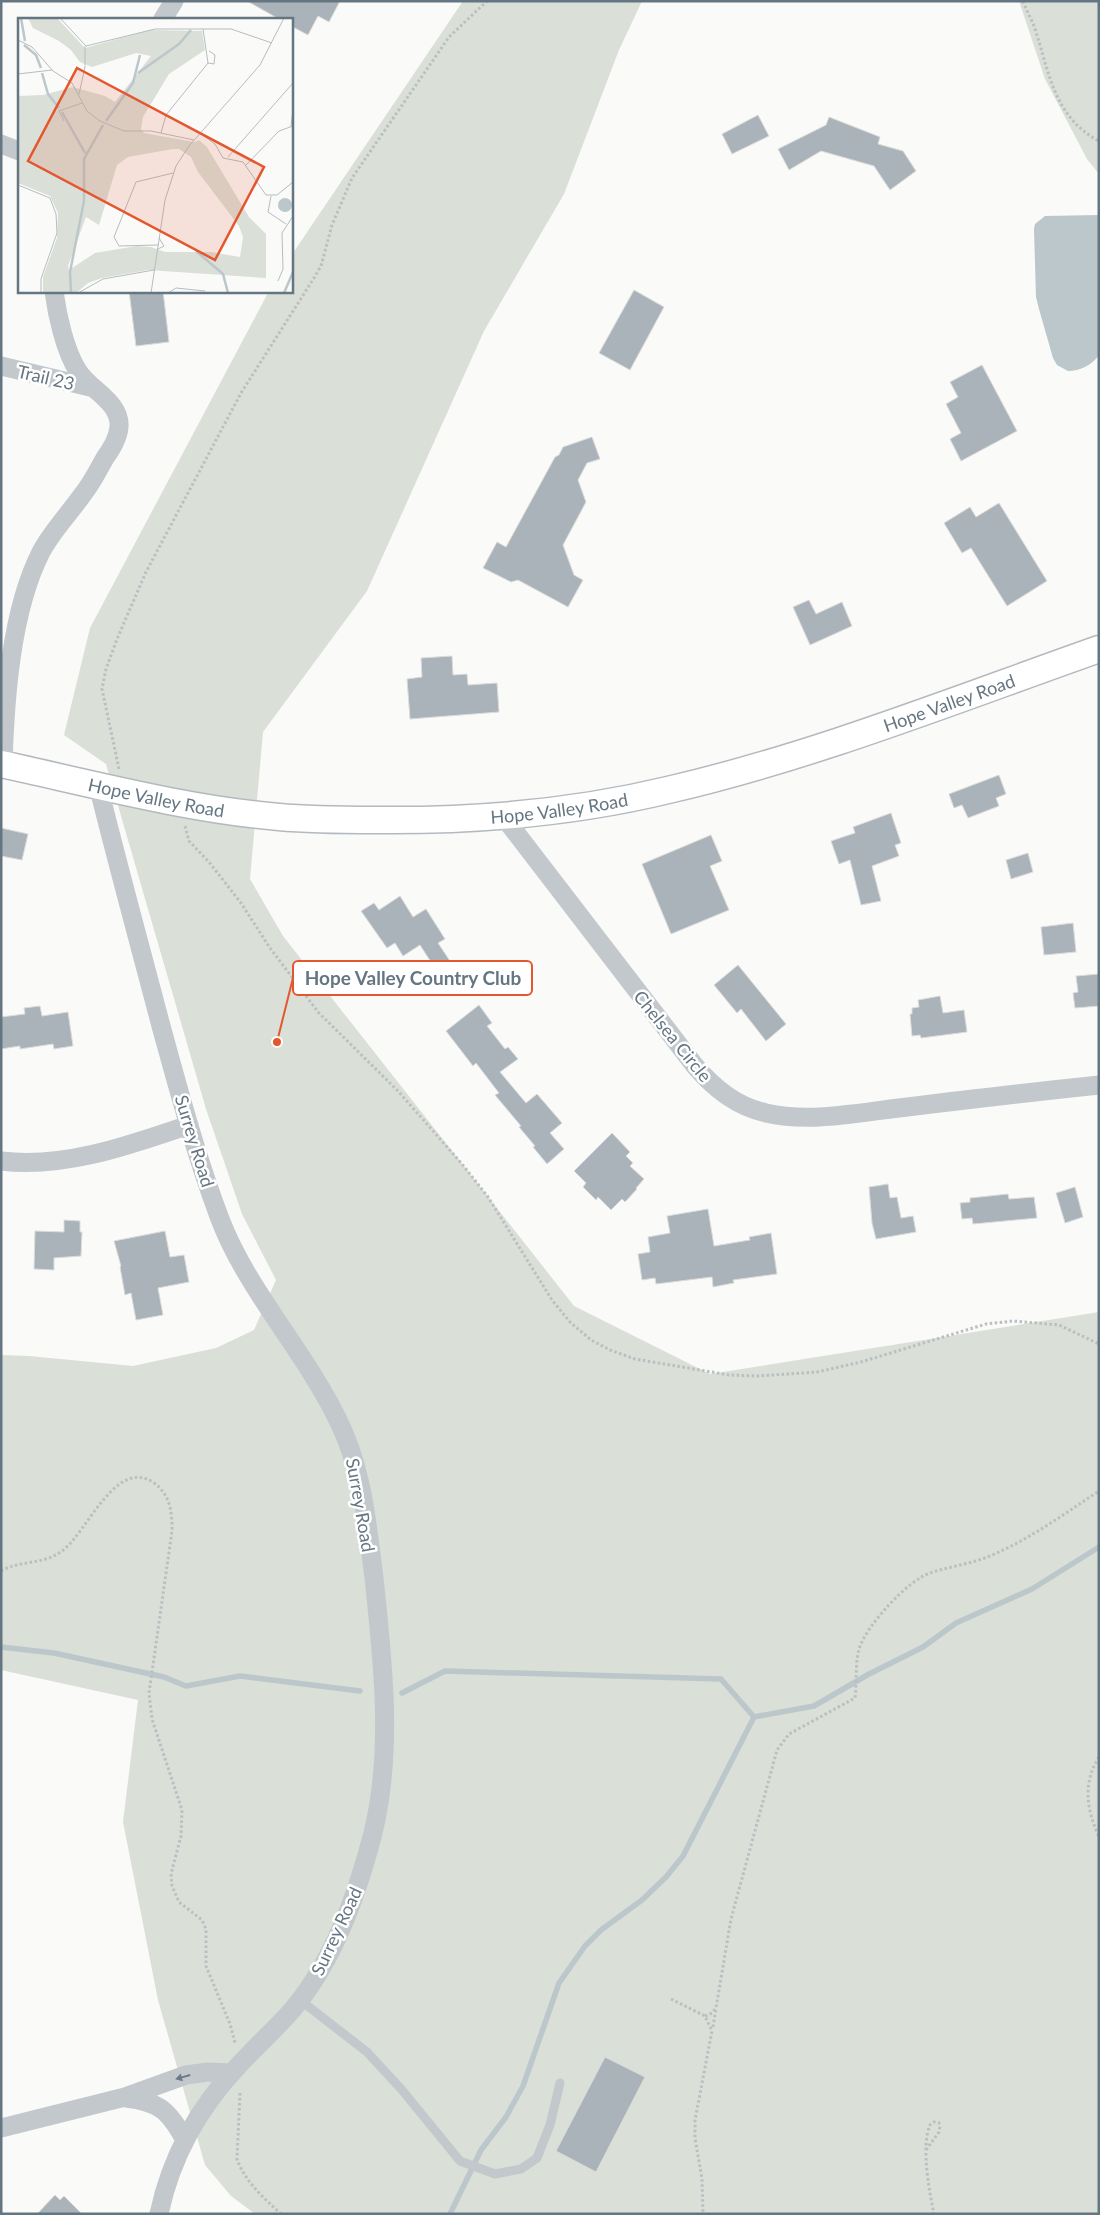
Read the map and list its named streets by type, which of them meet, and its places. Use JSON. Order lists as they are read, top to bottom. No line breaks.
{"streets":{"main road":["Hope Valley Road"],"street":["Trail 23","Chelsea Circle","Surrey Road"]},"crossings":[["Hope Valley Road","Chelsea Circle"],["Hope Valley Road","Surrey Road"]],"places":["Hope Valley Country Club"]}
